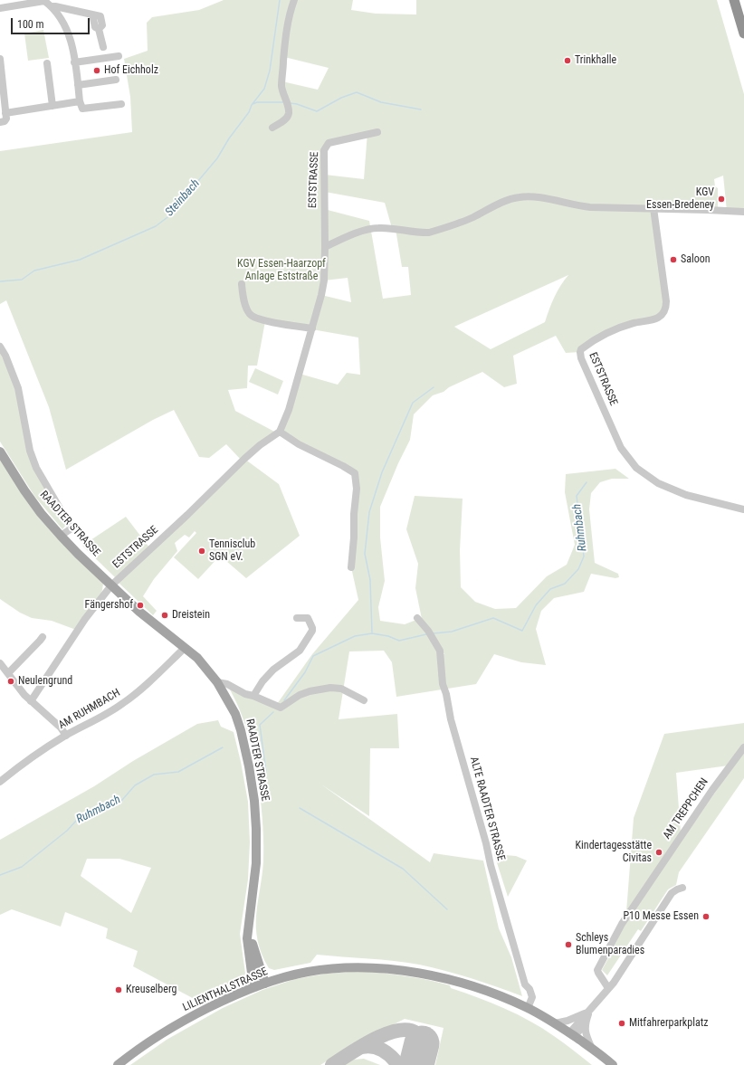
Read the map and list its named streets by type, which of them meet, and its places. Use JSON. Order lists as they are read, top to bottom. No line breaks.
{"streets":{"main road":["RAADTER STRASSE","LILIENTHALSTRASSE"],"street":["ESTSTRASSE","AM RUHMBACH","ALTE RAADTER STRASSE","AM TREPPCHEN"]},"crossings":[["ESTSTRASSE","RAADTER STRASSE"],["RAADTER STRASSE","AM RUHMBACH"],["RAADTER STRASSE","LILIENTHALSTRASSE"],["ALTE RAADTER STRASSE","LILIENTHALSTRASSE"]],"water":["Steinbach","Ruhmbach"],"parks":["KGV Essen-Haarzopf Anlage Eststraße"],"places":["Trinkhalle","Hof Eichholz","KGV Essen-Bredeney","Saloon","Tennisclub SGN eV.","Fängershof","Dreistein","Neulengrund","Kindertagesstätte Civitas","P10 Messe Essen","Schleys Blumenparadies","Kreuselberg","Mitfahrerparkplatz"],"scale_bar":"100 m"}
